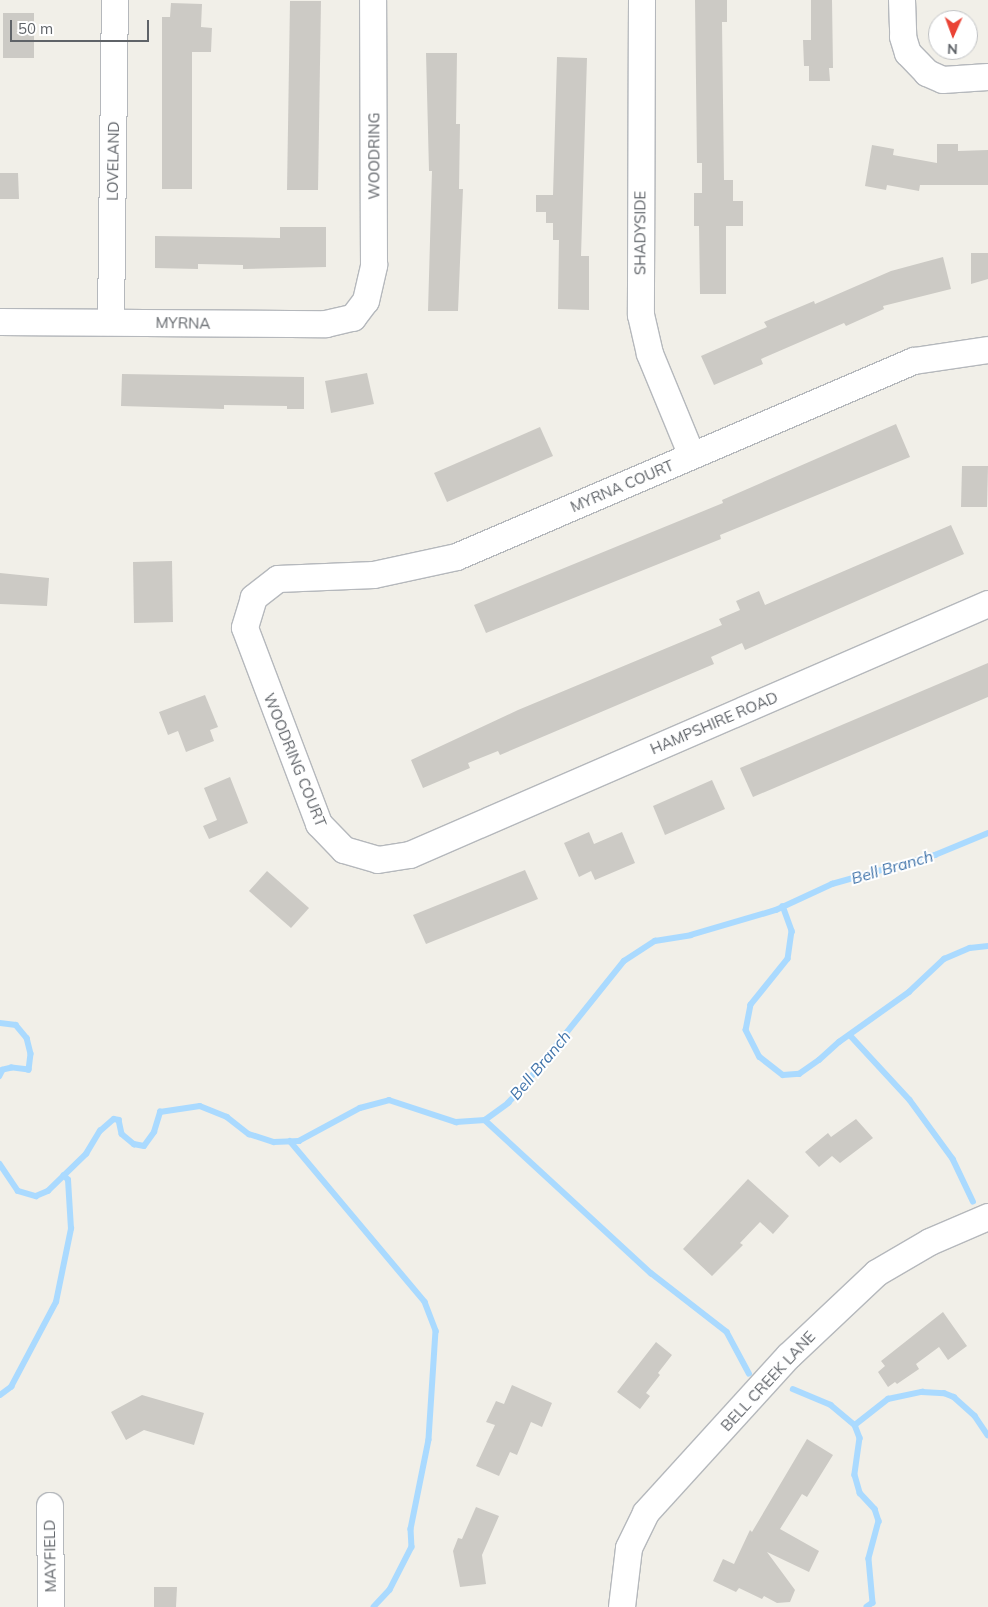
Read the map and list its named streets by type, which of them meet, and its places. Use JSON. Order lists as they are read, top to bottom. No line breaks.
{"streets":{"street":["WOODRING","LOVELAND","SHADYSIDE","MYRNA","MYRNA COURT","HAMPSHIRE ROAD","WOODRING COURT","BELL CREEK LANE","MAYFIELD"]},"crossings":[["WOODRING","MYRNA"],["LOVELAND","MYRNA"],["SHADYSIDE","MYRNA COURT"],["MYRNA COURT","WOODRING COURT"],["HAMPSHIRE ROAD","WOODRING COURT"]],"water":["Bell Branch"],"scale_bar":"50 m","north":"bottom"}
